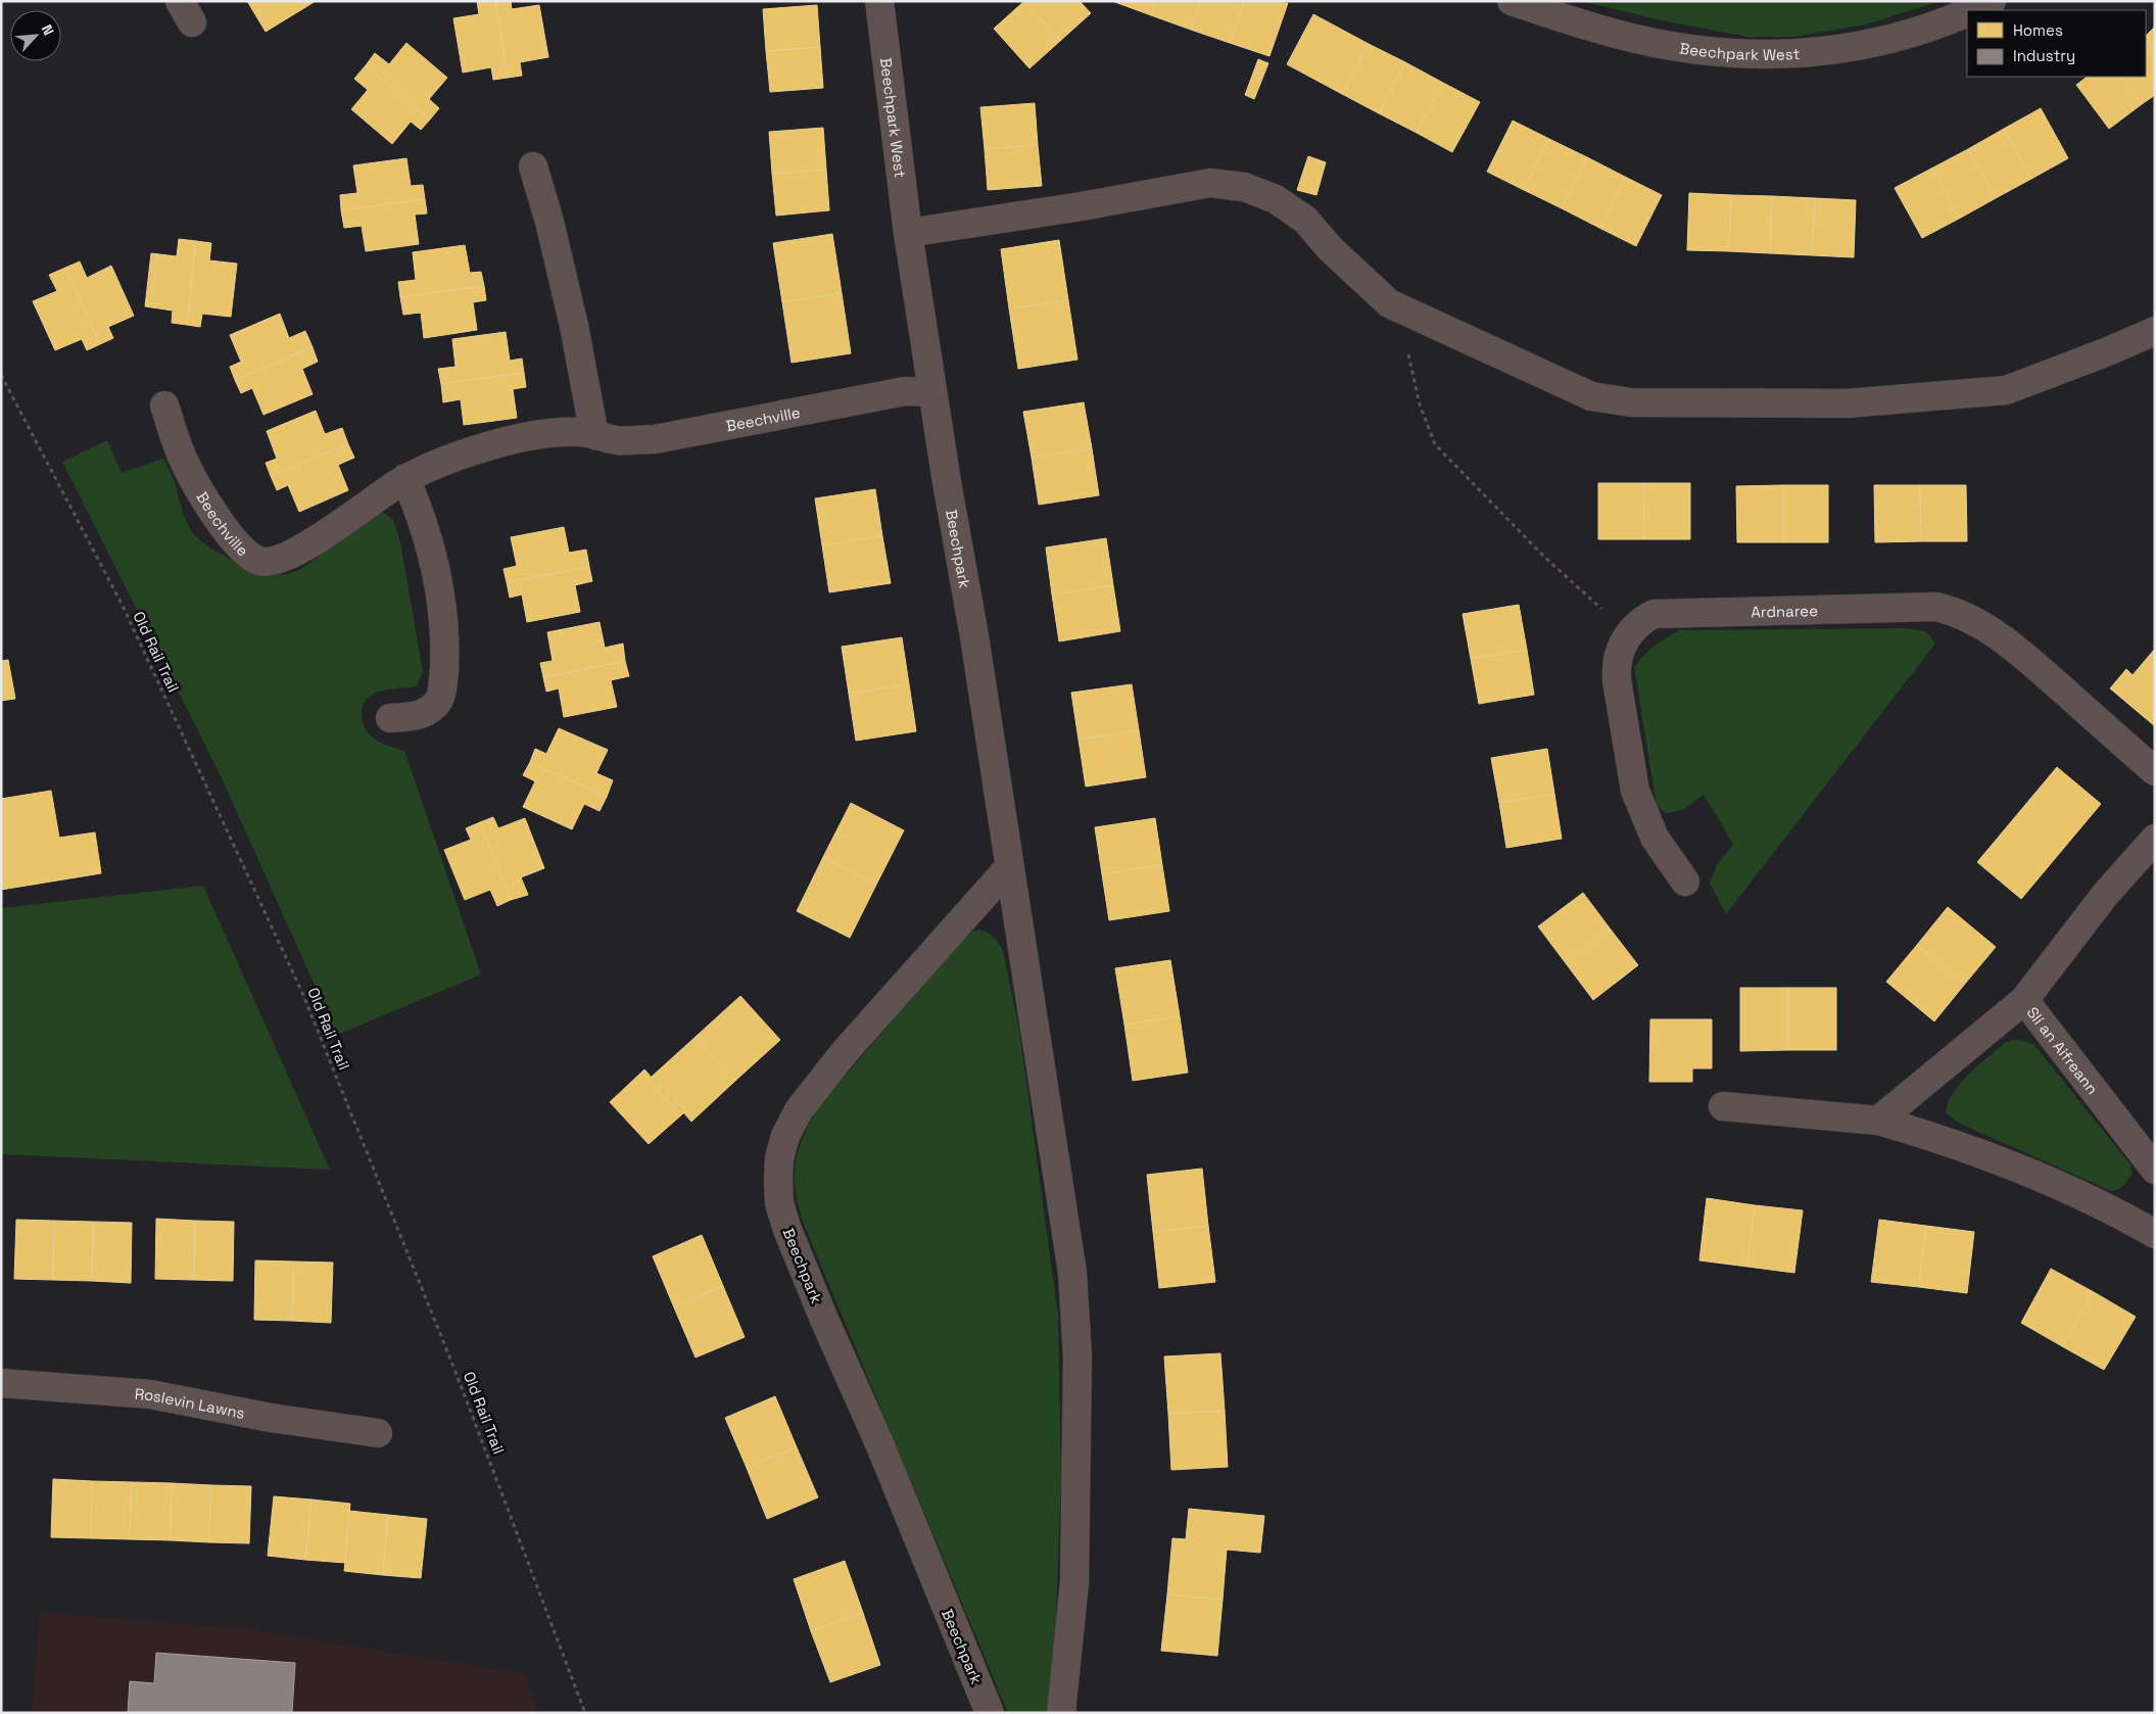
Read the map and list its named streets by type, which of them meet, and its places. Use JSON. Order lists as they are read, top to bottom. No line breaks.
{"streets":{"street":["Beechpark West","Beechville","Beechpark","Ardnaree","Slí an Aifreann","Roslevin Lawns"],"path":["Old Rail Trail"]},"crossings":[["Beechpark West","Beechpark"],["Beechville","Beechpark"]],"legend":["Homes","Industry"],"north":"top right"}
